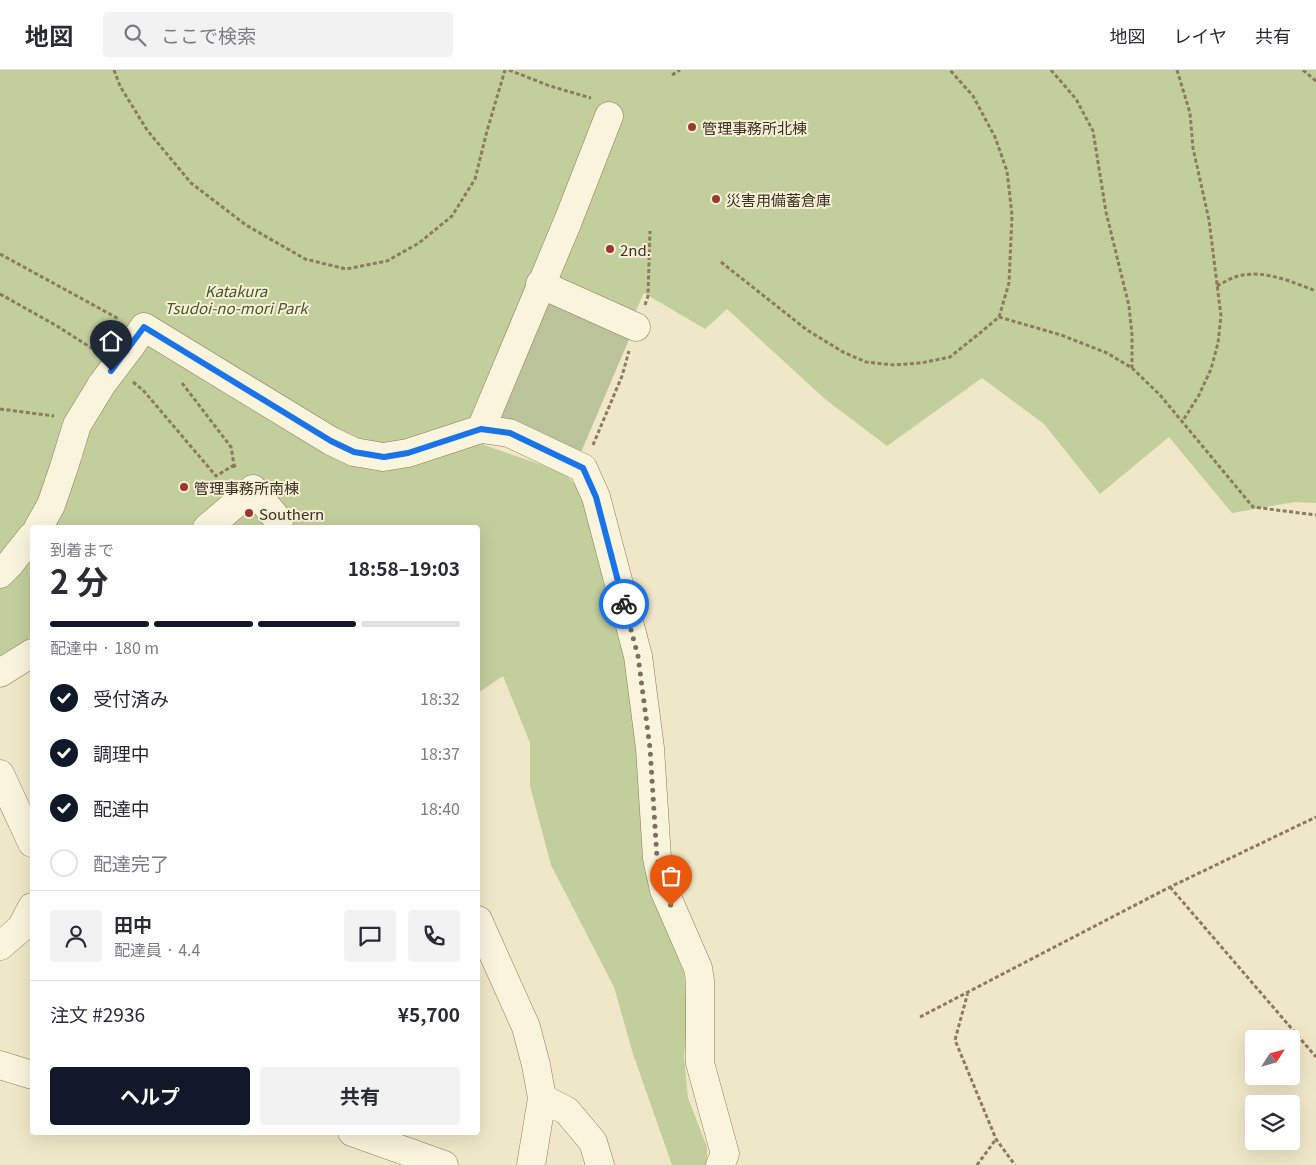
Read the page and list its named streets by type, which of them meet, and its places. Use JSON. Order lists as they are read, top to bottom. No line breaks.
{"parks":["Katakura Tsudoi-no-mori Park"],"places":["管理事務所北棟","災害用備蓄倉庫","2nd.","管理事務所南棟","Southern"],"north":"top right","page":{"header":"地図","search":"ここで検索","nav":["地図","レイヤ","共有"],"heading":["2 分","到着まで","18:58–19:03"],"panel":["田中","配達員 · 4.4","注文 #2936","¥5,700"],"bar":"配達中 · 180 m","list":[["受付済み","18:32"],["調理中","18:37"],["配達中","18:40"],"配達完了"],"buttons":["ヘルプ","共有"]}}
